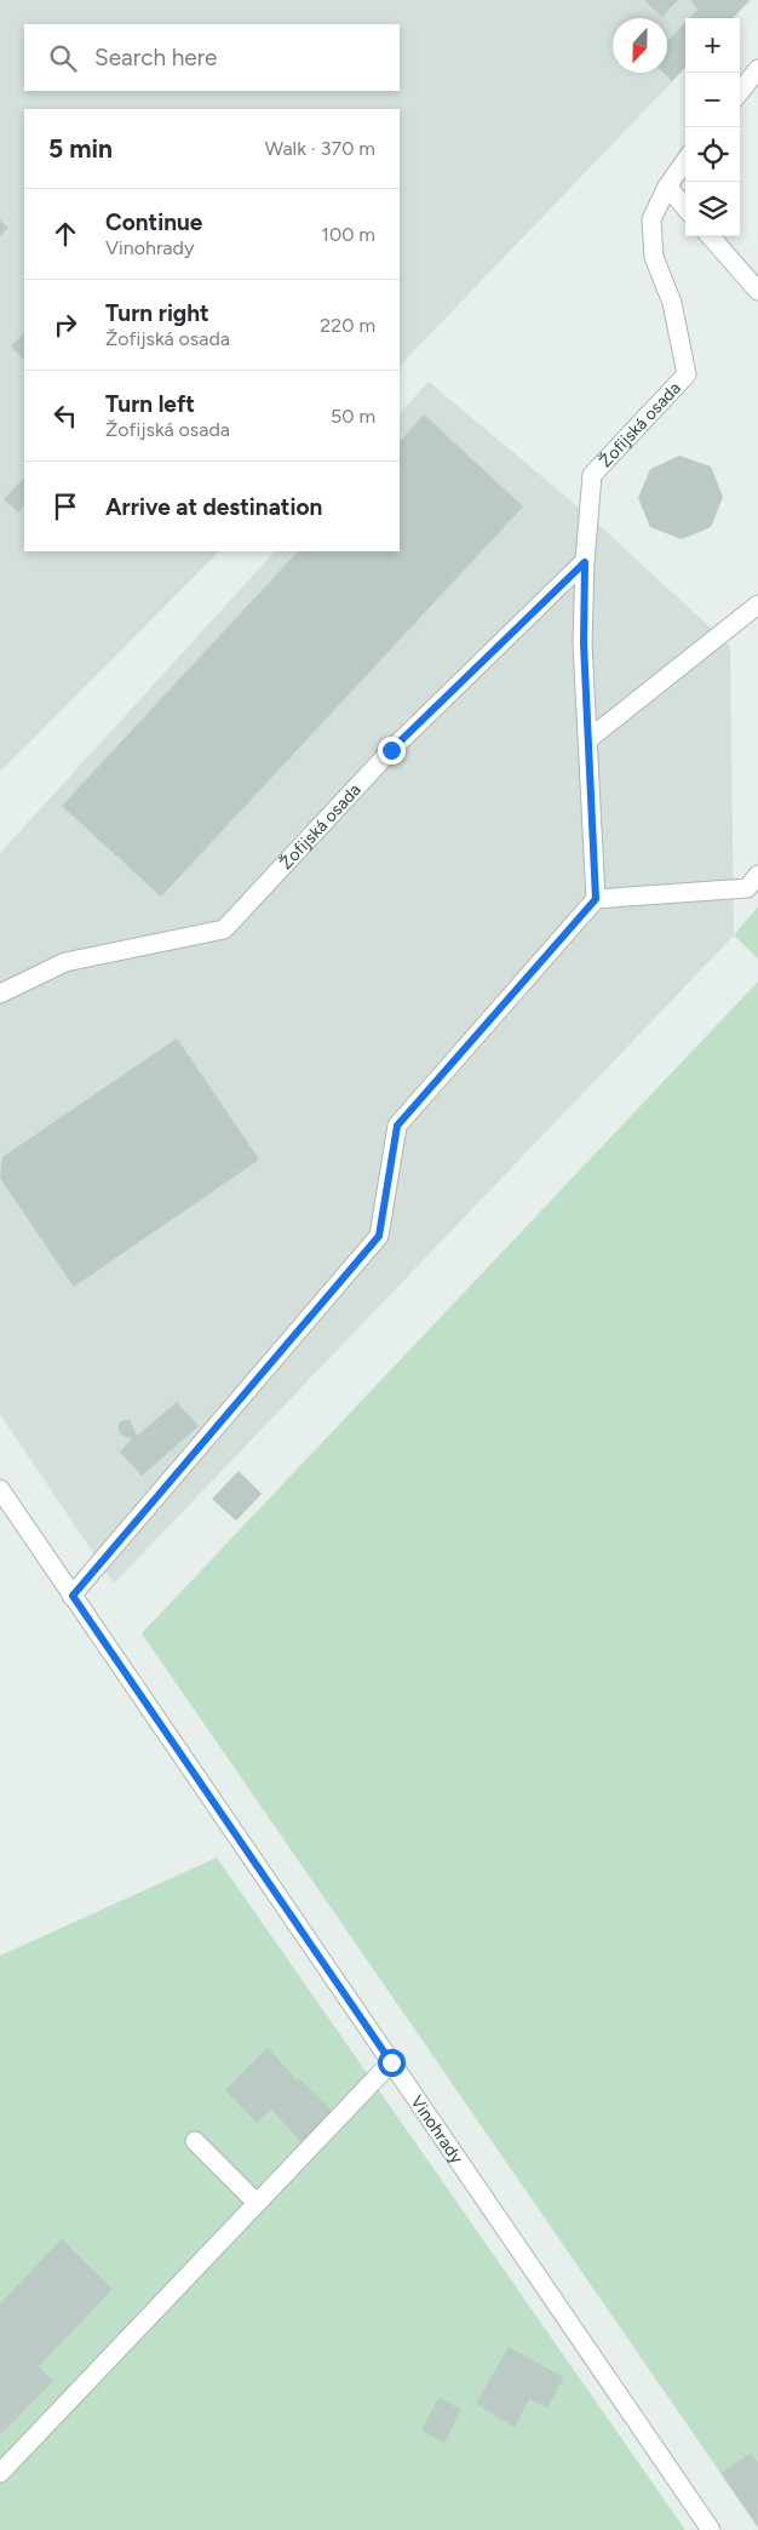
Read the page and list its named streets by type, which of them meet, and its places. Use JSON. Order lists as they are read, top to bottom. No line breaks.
{"streets":{"street":["Žofijská osada","Vinohrady"]},"north":"bottom","page":{"map_buttons":["+","−"],"search":"Search here","heading":["5 min","Walk · 370 m"],"list":[["Continue","Vinohrady","100 m"],["Turn right","Žofijská osada","220 m"],["Turn left","Žofijská osada","50 m"],"Arrive at destination"]}}
